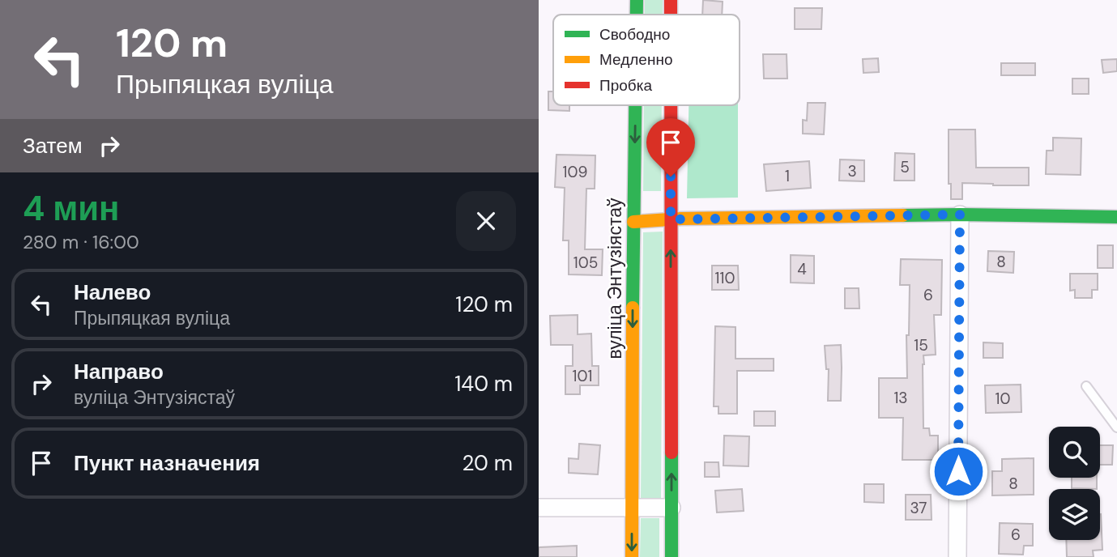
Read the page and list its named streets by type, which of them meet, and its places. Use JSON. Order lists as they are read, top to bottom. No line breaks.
{"streets":{"street":["вуліца Энтузіястаў"]},"house_numbers":["5","3","109","1","8","105","4","110","6","15","101","13","10","8","37","6"],"legend":["Свободно","Медленно","Пробка"],"page":{"turn":["120 m","Прыпяцкая вуліца"],"then":"Затем","heading":["4 мин","280 m · 16:00"],"list":[{"name":"Налево","note":"Прыпяцкая вуліца","value":"120 m"},{"name":"Направо","note":"вуліца Энтузіястаў","value":"140 m"},{"name":"Пункт назначения","value":"20 m"}]}}
